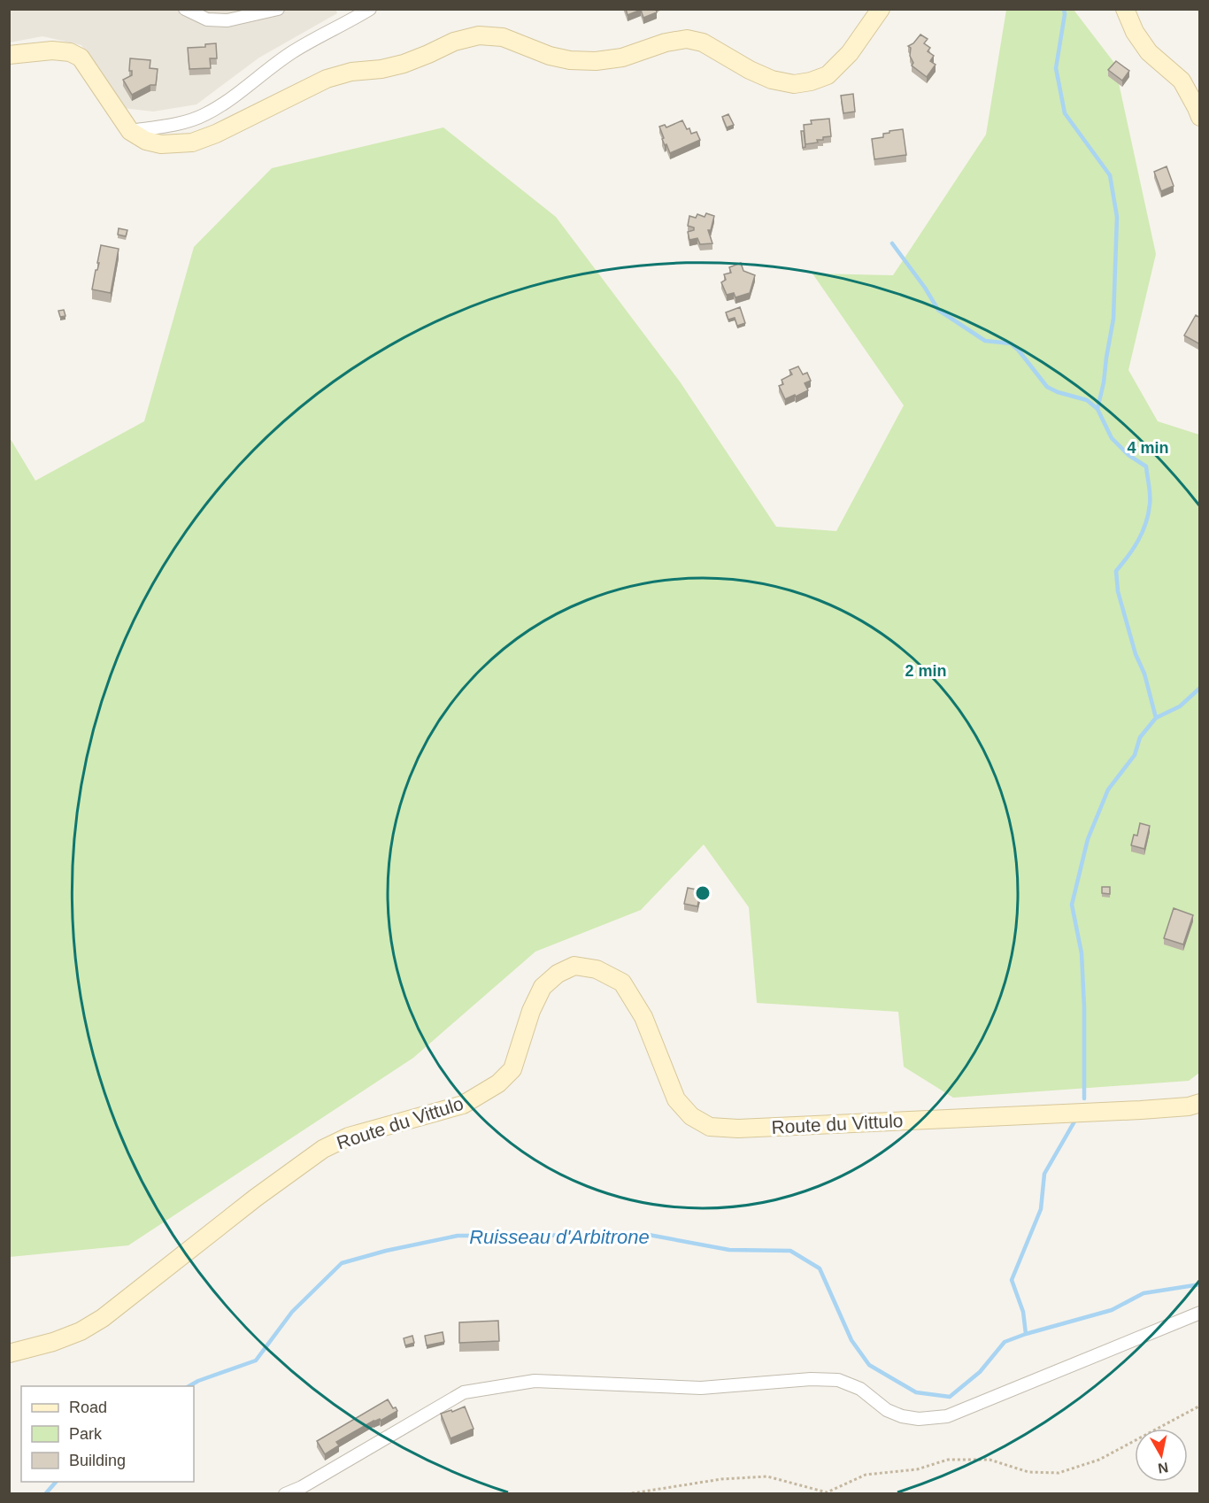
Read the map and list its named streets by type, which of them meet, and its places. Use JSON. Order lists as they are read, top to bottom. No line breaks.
{"streets":{"street":["Route du Vittulo"]},"water":["Ruisseau d'Arbitrone"],"legend":["Road","Park","Building"],"north":"bottom","rings":["4 min","2 min"]}
